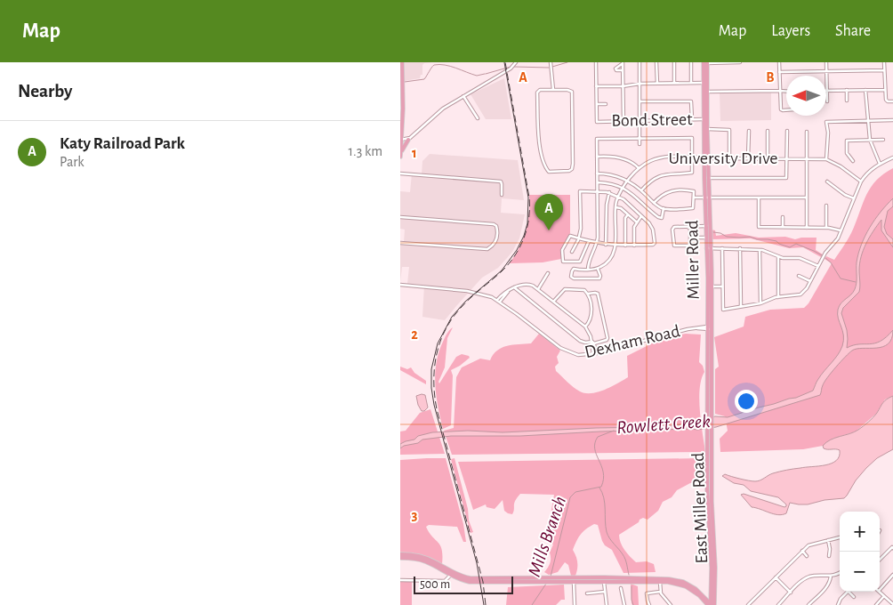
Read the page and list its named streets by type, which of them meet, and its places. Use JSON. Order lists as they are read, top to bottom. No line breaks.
{"streets":{"main road":["Miller Road","East Miller Road"],"street":["Bond Street","University Drive","Dexham Road"]},"crossings":[["Bond Street","Miller Road"],["University Drive","Miller Road"],["Miller Road","Dexham Road"],["Miller Road","East Miller Road"],["Dexham Road","East Miller Road"]],"water":["Rowlett Creek","Mills Branch"],"scale_bar":"500 m","north":"left","page":{"header":"Map","nav":["Map","Layers","Share"],"heading":"Nearby","list":[{"mark":"A","name":"Katy Railroad Park","note":"Park","value":"1.3 km"}],"pins":"A","map_buttons":["+","−"],"scale":"500 m"},"grid":{"columns":["A","B"],"rows":["1","2","3"]}}
